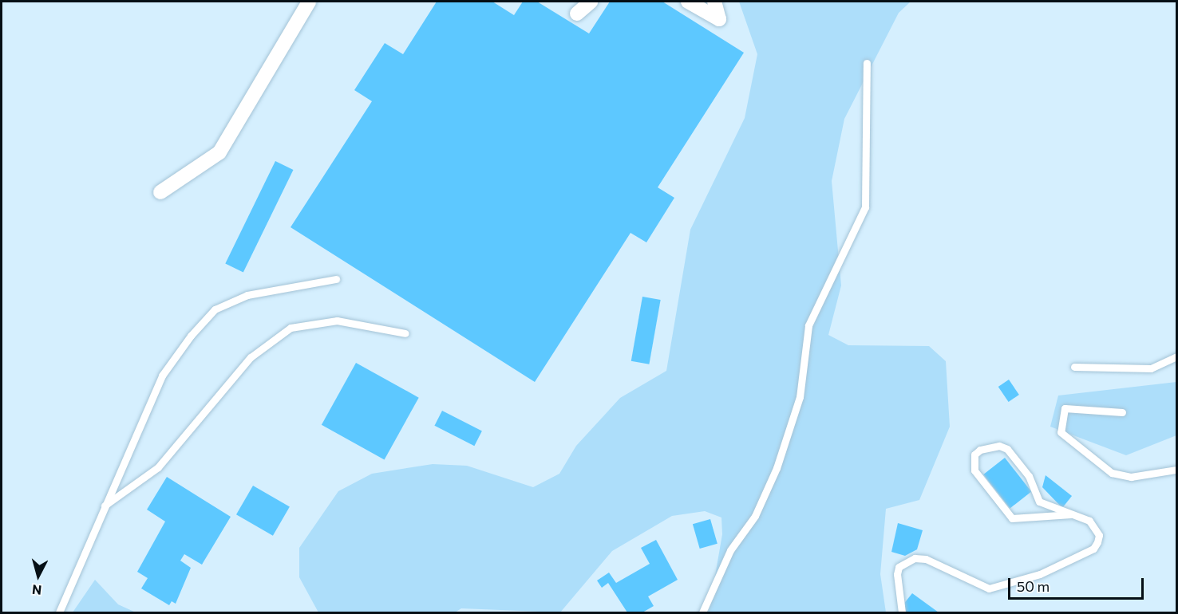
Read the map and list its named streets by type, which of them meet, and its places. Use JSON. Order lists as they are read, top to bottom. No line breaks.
{"scale_bar":"50 m","north":"bottom"}
